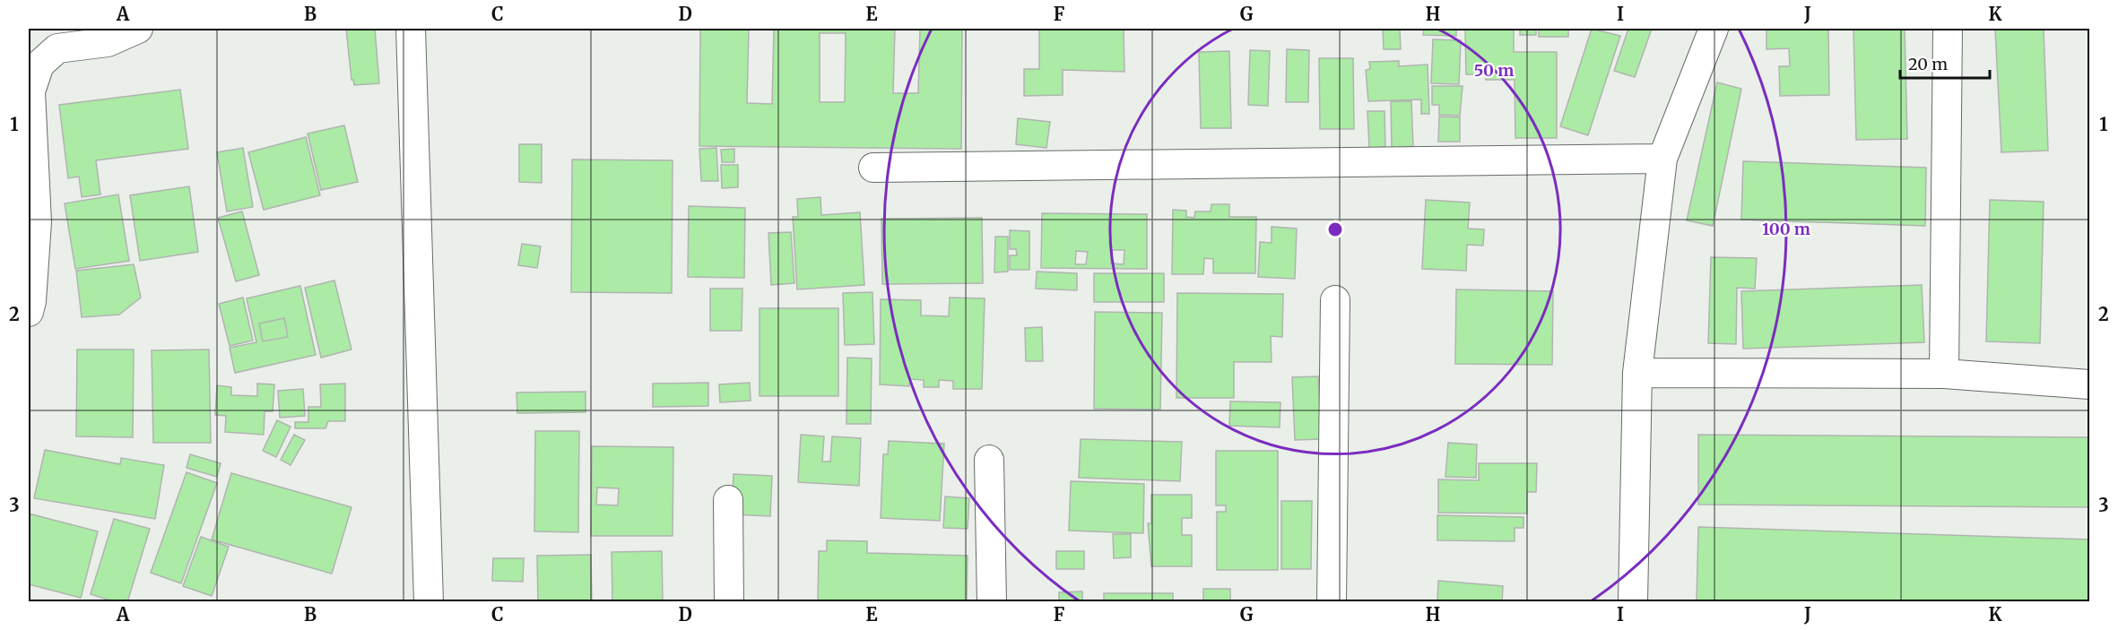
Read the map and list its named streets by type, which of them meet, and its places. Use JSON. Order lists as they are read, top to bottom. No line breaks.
{"scale_bar":"20 m","grid":{"columns":["A","B","C","D","E","F","G","H","I","J","K"],"rows":["1","2","3"]},"rings":["50 m","100 m"]}
